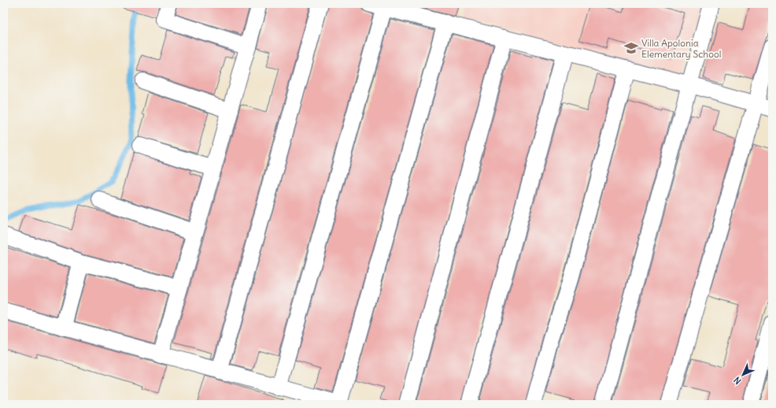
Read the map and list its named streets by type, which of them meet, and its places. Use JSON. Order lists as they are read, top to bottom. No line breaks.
{"places":{"school or university":["Villa Apolonia Elementary School"]},"north":"bottom left"}
